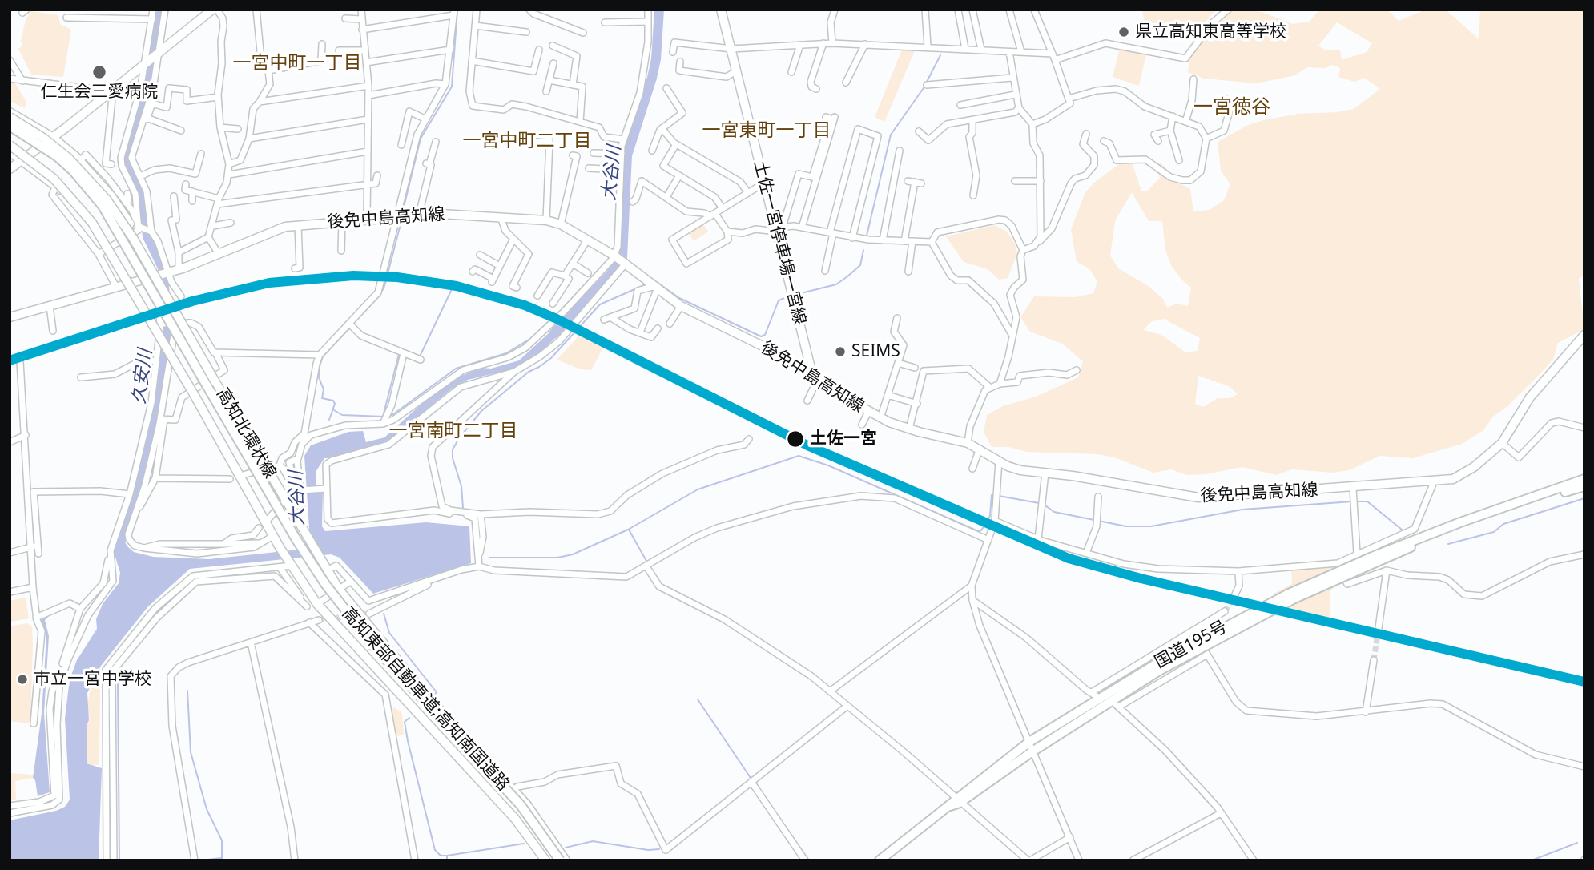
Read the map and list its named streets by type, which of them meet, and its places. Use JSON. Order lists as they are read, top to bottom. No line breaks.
{"streets":{"highway":["国道195号","高知東部自動車道;高知南国道路"],"main road":["後免中島高知線","土佐一宮停車場一宮線","高知北環状線"]},"crossings":[["後免中島高知線","土佐一宮停車場一宮線"]],"districts":["一宮中町一丁目","一宮徳谷","一宮東町一丁目","一宮中町二丁目","一宮南町二丁目"],"water":["大谷川","久安川"],"places":["県立高知東高等学校","仁生会三愛病院","SEIMS","土佐一宮","市立一宮中学校"]}
